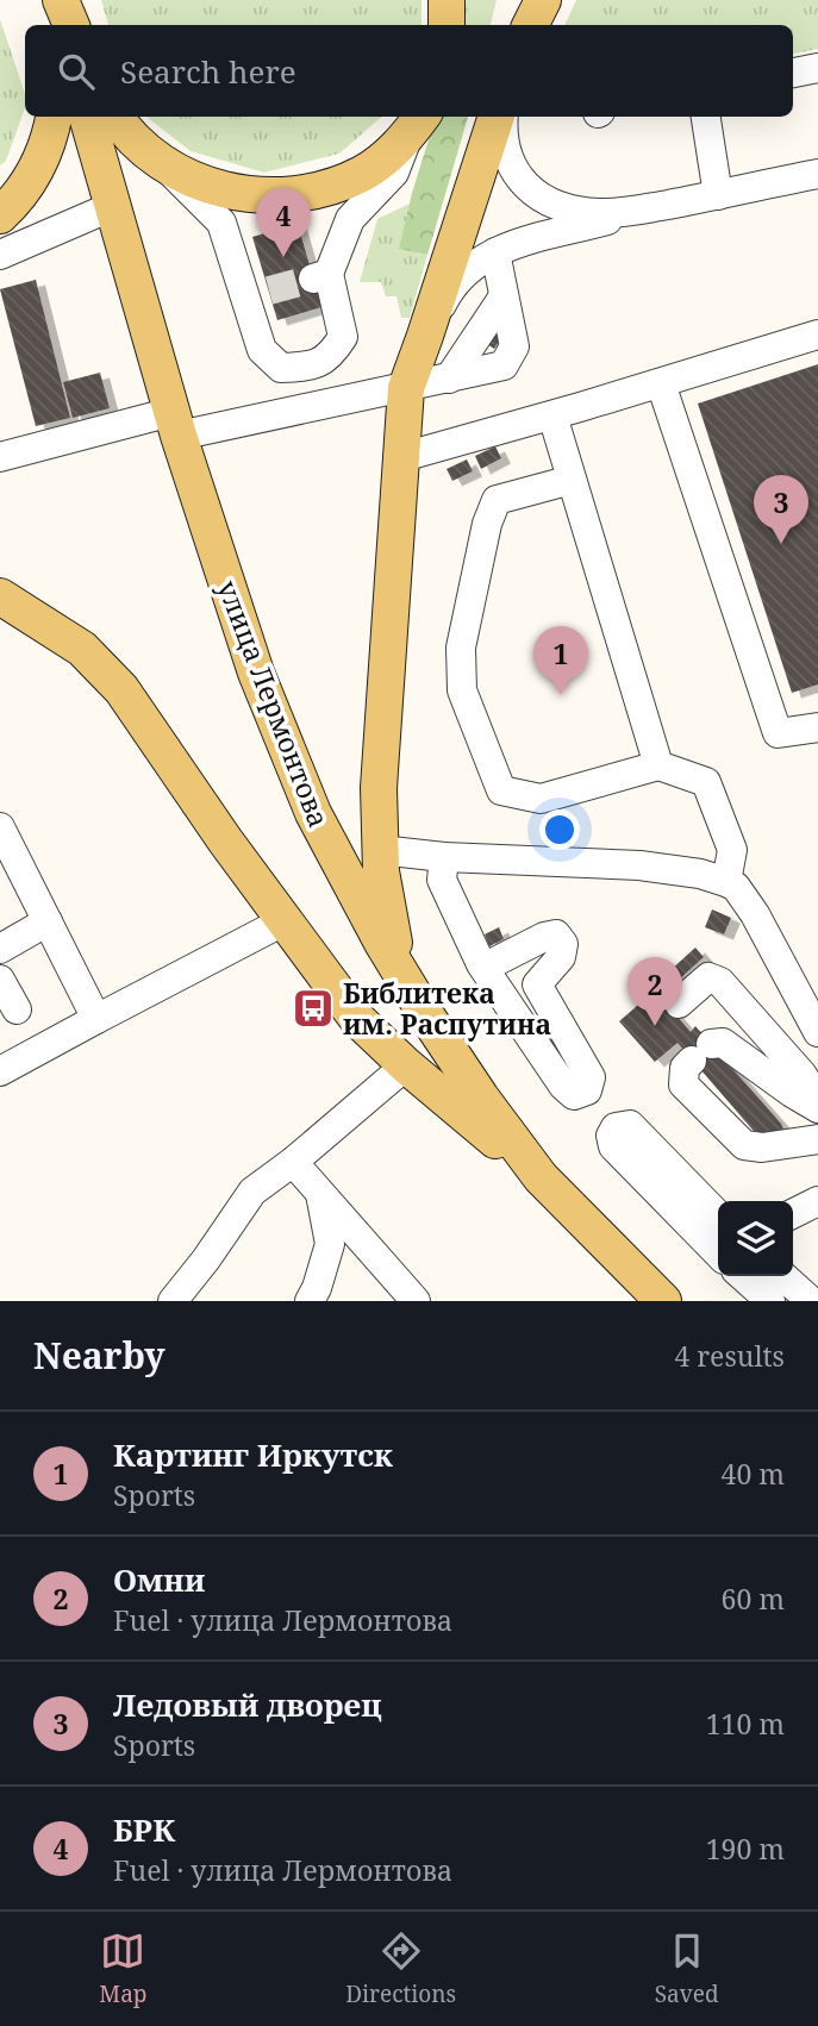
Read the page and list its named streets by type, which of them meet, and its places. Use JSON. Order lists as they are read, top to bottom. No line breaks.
{"streets":{"main road":["улица Лермонтова"]},"places":{"bus stop":["Библитека им. Распутина"]},"page":{"search":"Search here","pins":["4","3","1","2"],"heading":["Nearby","4 results"],"list":[{"mark":"1","name":"Картинг Иркутск","note":"Sports","value":"40 m"},{"mark":"2","name":"Омни","note":"Fuel · улица Лермонтова","value":"60 m"},{"mark":"3","name":"Ледовый дворец","note":"Sports","value":"110 m"},{"mark":"4","name":"БРК","note":"Fuel · улица Лермонтова","value":"190 m"}],"nav":["Map","Directions","Saved"]}}
